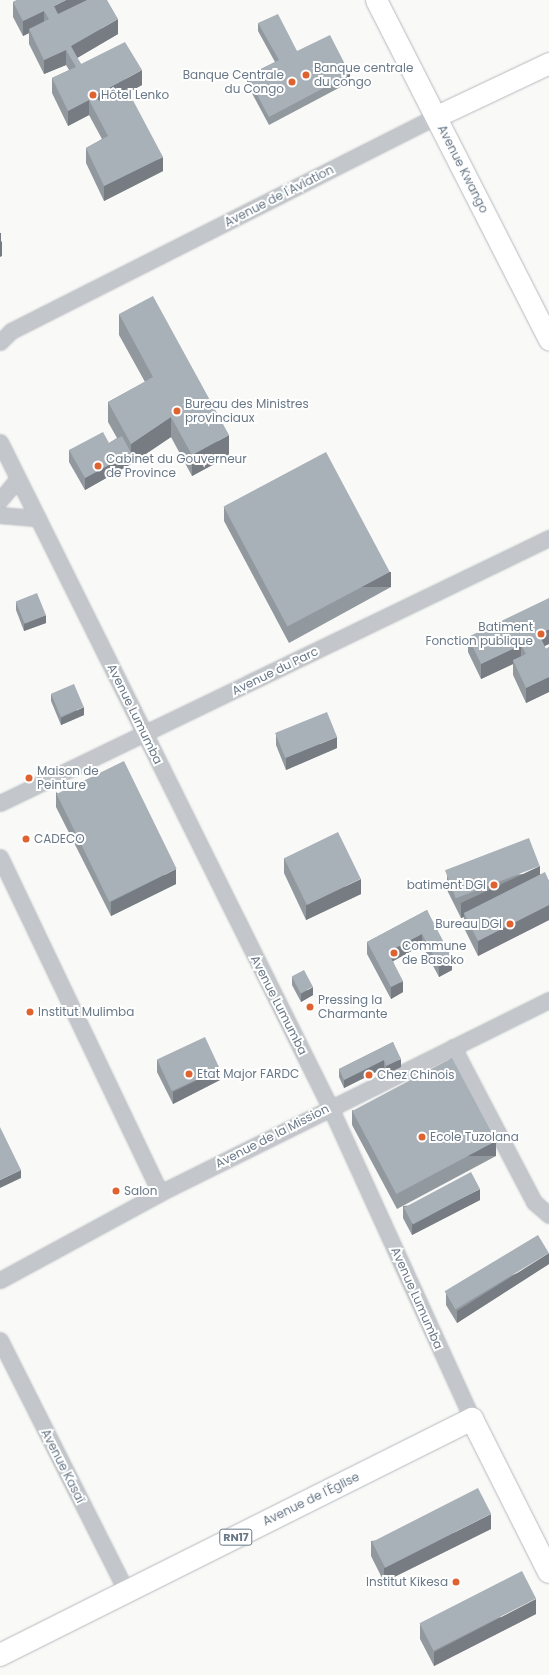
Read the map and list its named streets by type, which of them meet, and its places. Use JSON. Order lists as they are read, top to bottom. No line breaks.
{"streets":{"main road":["Avenue Lumumba","Avenue de l'Église","RN17"],"street":["Avenue Kwango","Avenue de l'Aviation","Avenue du Parc","Avenue de la Mission","Avenue Kasaï"]},"crossings":[["Avenue Kwango","Avenue de l'Aviation"],["Avenue du Parc","Avenue Lumumba"],["Avenue Lumumba","Avenue de la Mission"],["Avenue Lumumba","Avenue de l'Église"],["Avenue Kasaï","Avenue de l'Église"]],"places":["Banque centrale du congo","Banque Centrale du Congo","Hôtel Lenko","Bureau des Ministres provinciaux","Cabinet du Gouverneur de Province","Batiment Fonction publique","Maison de Peinture","CADECO","batiment DGI","Bureau DGI","Commune de Basoko","Pressing la Charmante","Institut Mulimba","Etat Major FARDC","Chez Chinois","Ecole Tuzolana","Salon","Institut Kikesa"]}
